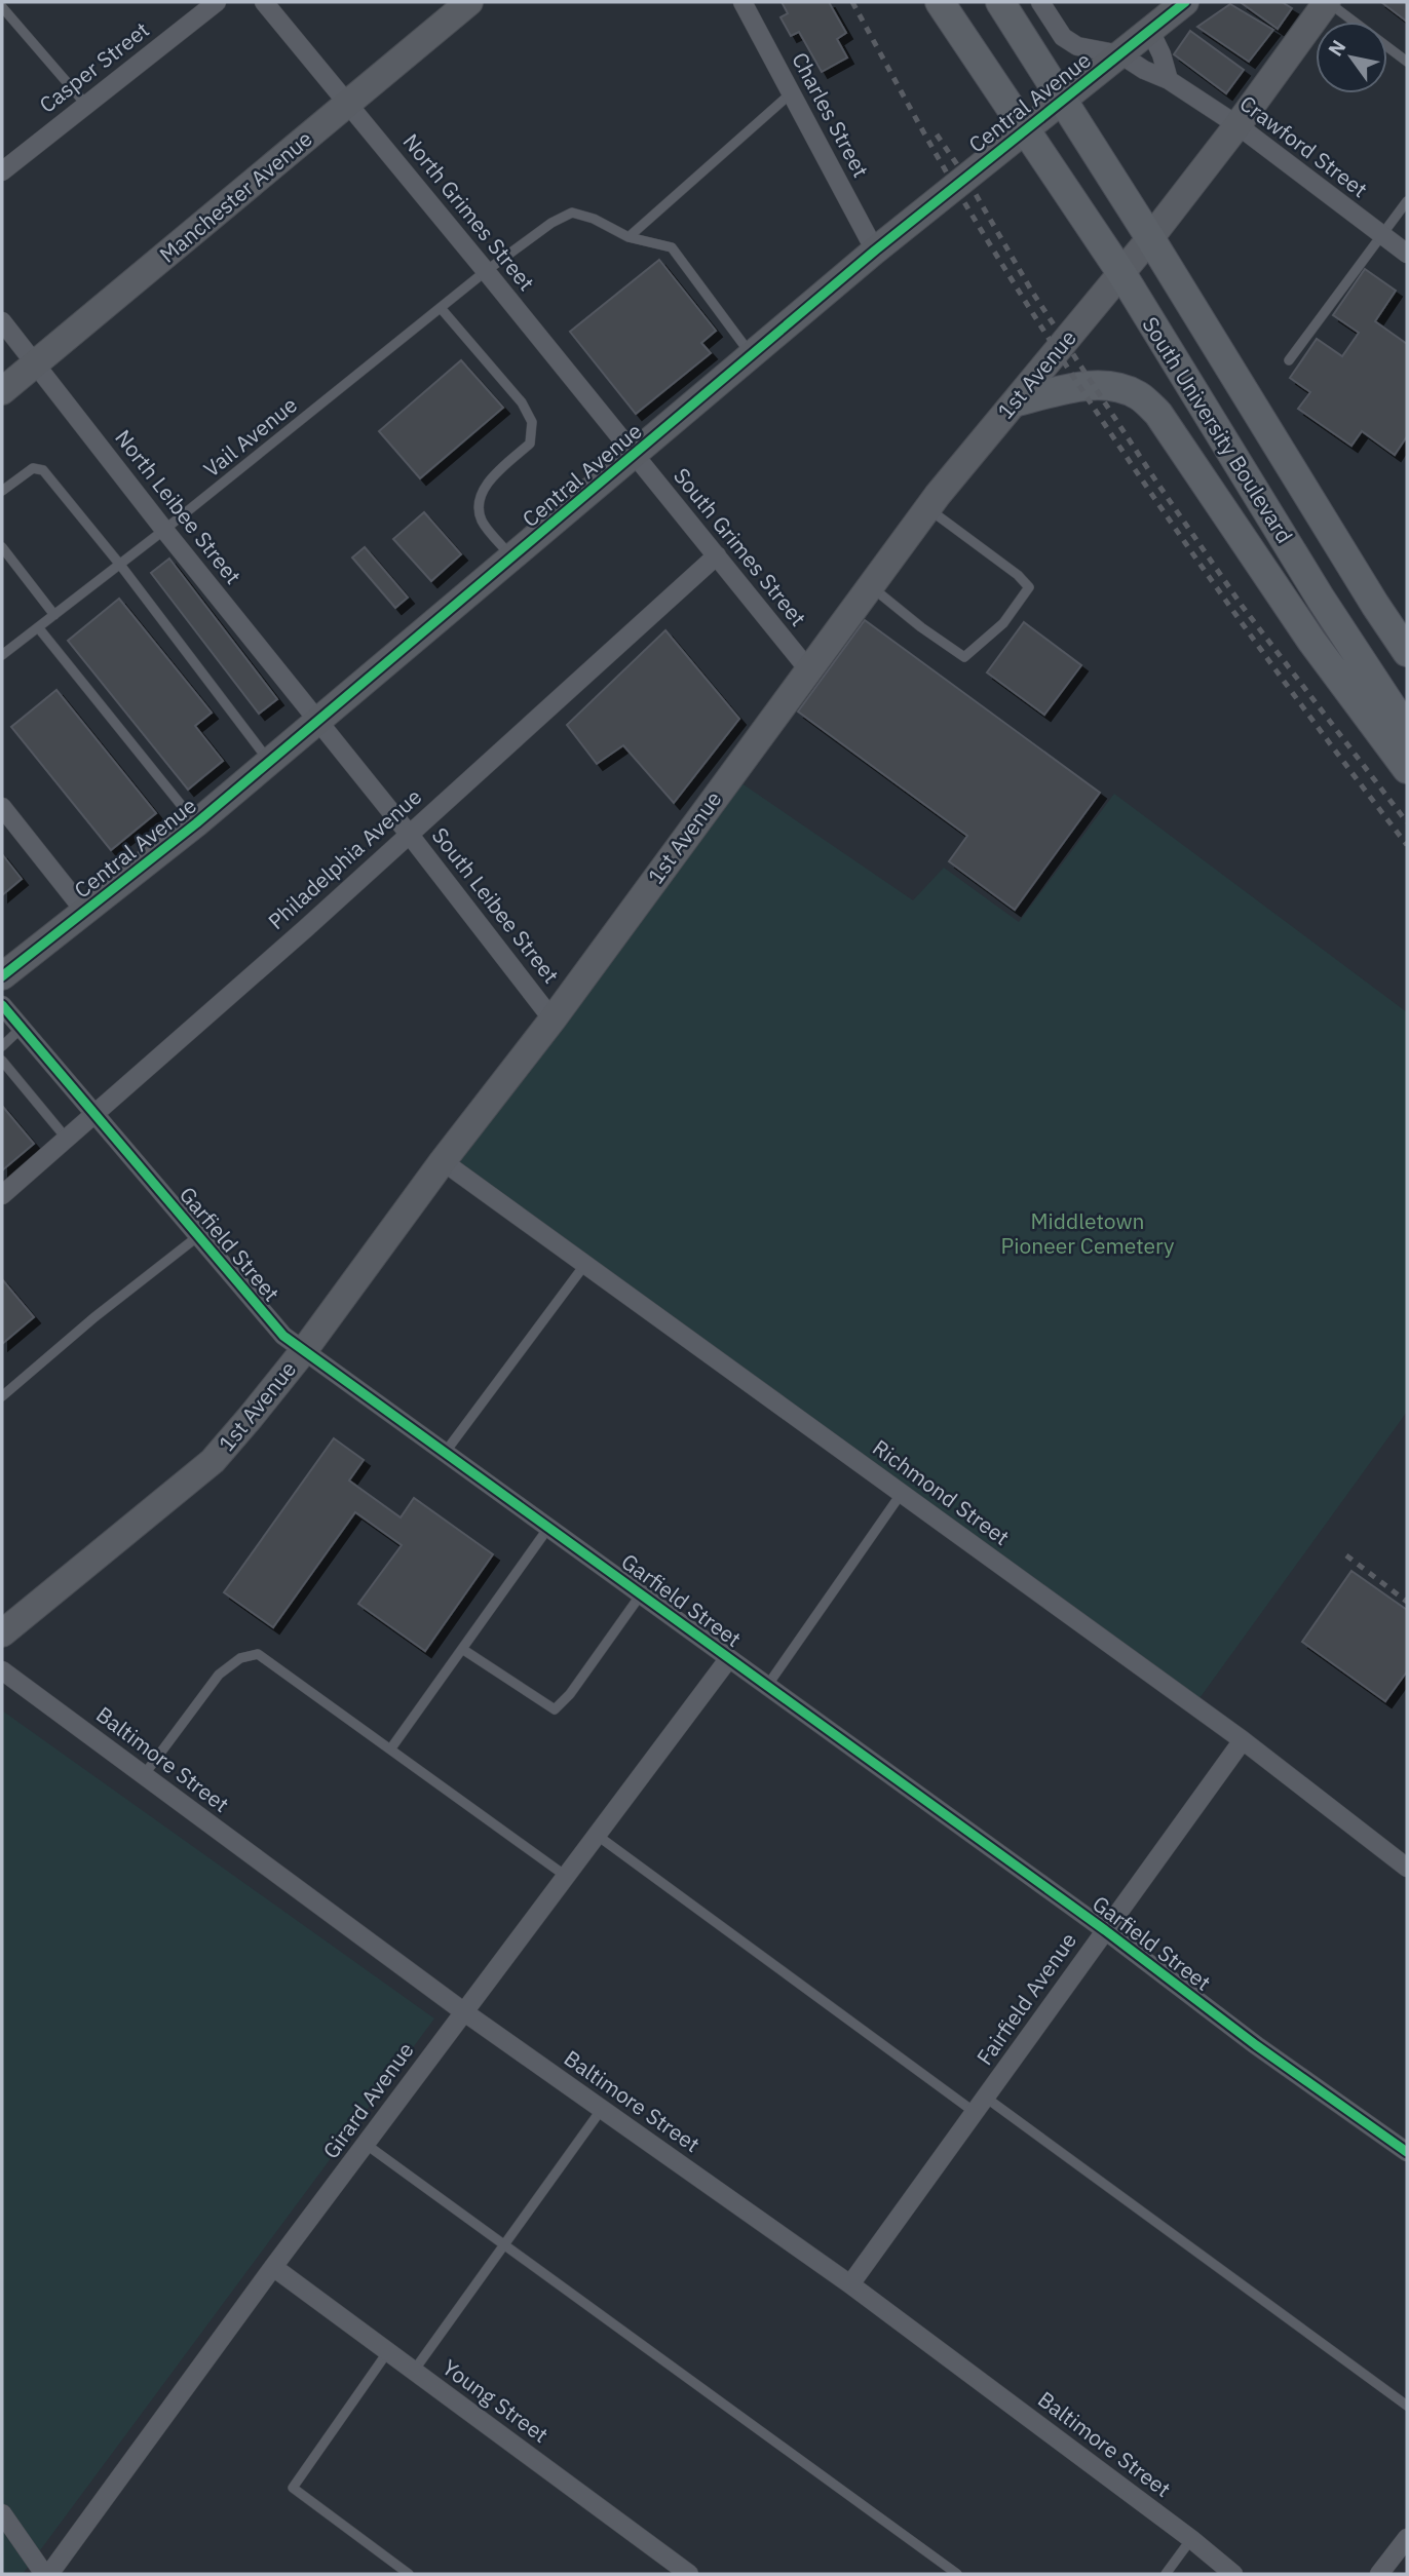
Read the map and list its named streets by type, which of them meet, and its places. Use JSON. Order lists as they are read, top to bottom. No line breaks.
{"streets":{"main road":["South University Boulevard"],"street":["Casper Street","Central Avenue","Charles Street","Crawford Street","Manchester Avenue","North Grimes Street","1st Avenue","North Leibee Street","South Grimes Street","Philadelphia Avenue","South Leibee Street","Garfield Street","Richmond Street","Baltimore Street","Fairfield Avenue","Girard Avenue","Young Street"],"lane":["Vail Avenue"]},"crossings":[["Central Avenue","Charles Street"],["Central Avenue","Crawford Street"],["Central Avenue","North Grimes Street"],["Central Avenue","South University Boulevard"],["Central Avenue","North Leibee Street"],["Central Avenue","South Grimes Street"],["Central Avenue","South Leibee Street"],["Crawford Street","1st Avenue"],["Manchester Avenue","North Grimes Street"],["Manchester Avenue","North Leibee Street"],["North Grimes Street","Vail Avenue"],["North Grimes Street","South Grimes Street"],["1st Avenue","South University Boulevard"],["1st Avenue","South Grimes Street"],["1st Avenue","South Leibee Street"],["1st Avenue","Garfield Street"],["1st Avenue","Richmond Street"],["Vail Avenue","North Leibee Street"],["North Leibee Street","South Leibee Street"],["South Grimes Street","Philadelphia Avenue"],["Philadelphia Avenue","South Leibee Street"],["Philadelphia Avenue","Garfield Street"],["Garfield Street","Fairfield Avenue"],["Garfield Street","Girard Avenue"],["Richmond Street","Fairfield Avenue"],["Baltimore Street","Fairfield Avenue"],["Baltimore Street","Girard Avenue"],["Girard Avenue","Young Street"]],"parks":["Middletown Pioneer Cemetery"],"north":"top left"}
